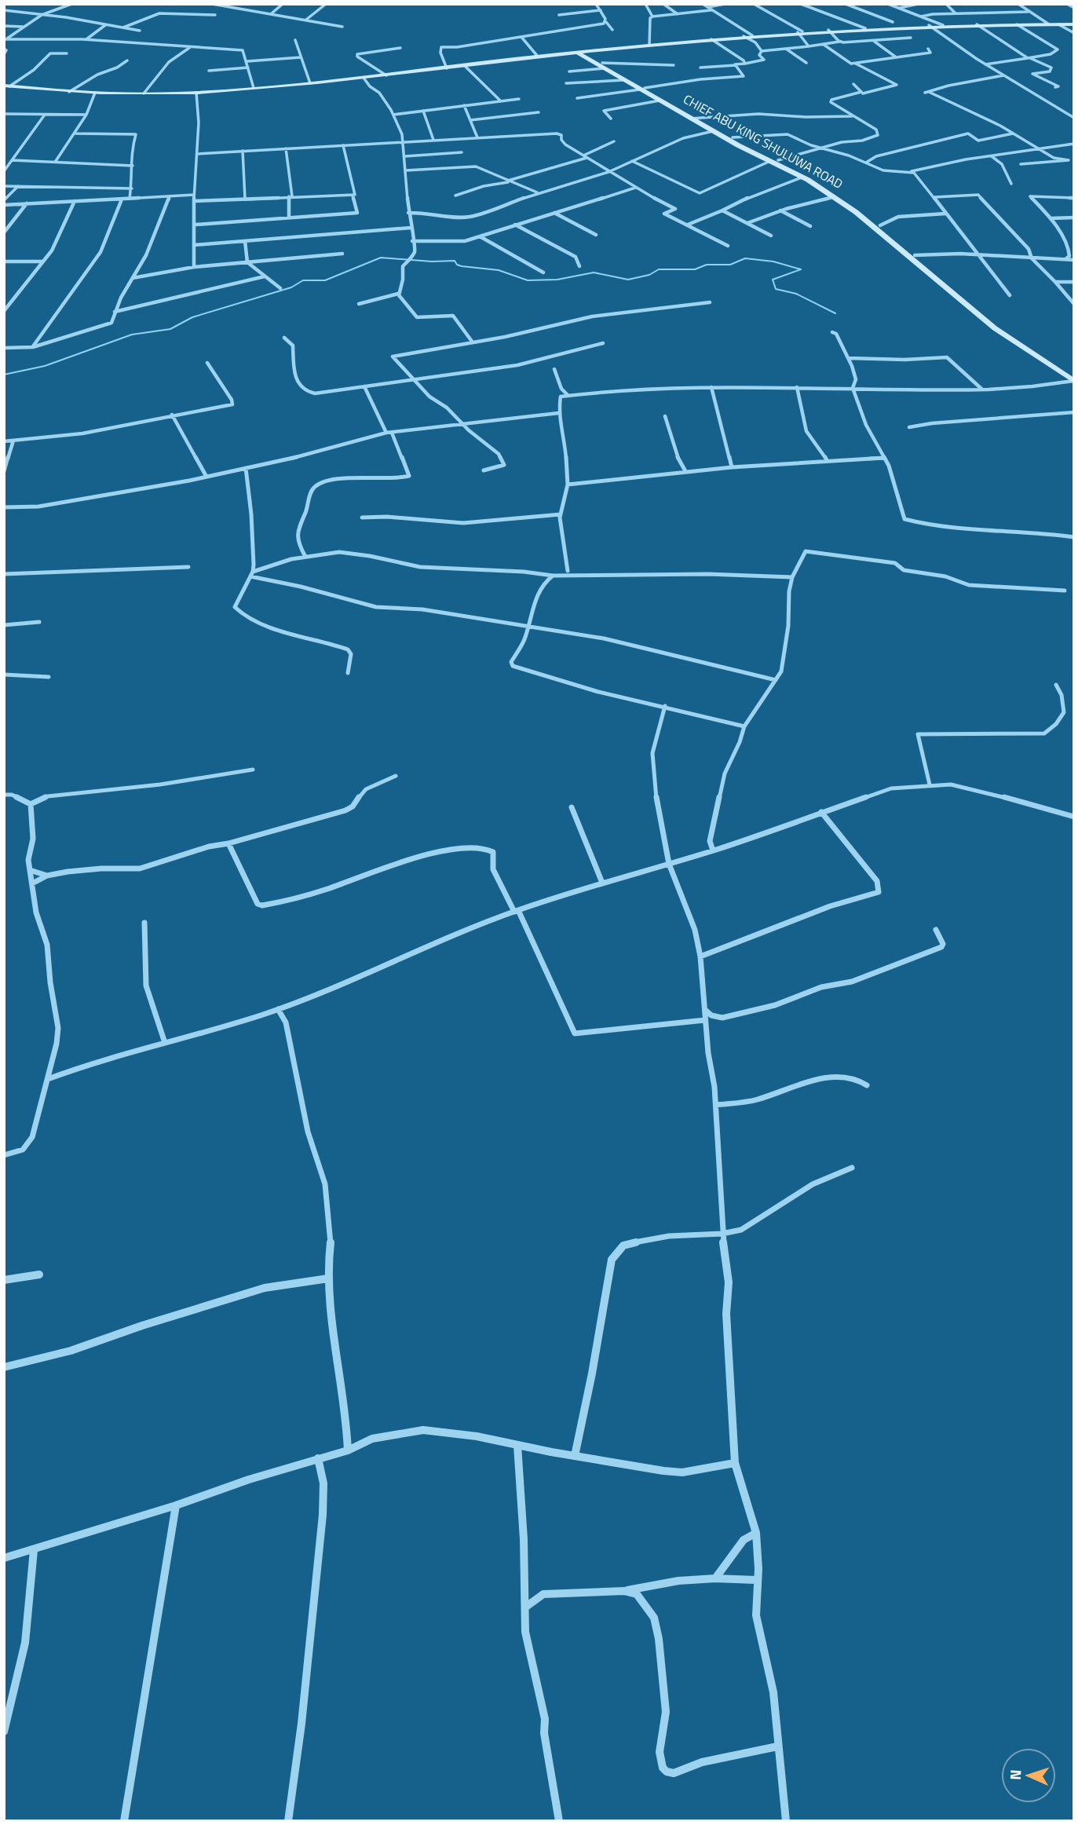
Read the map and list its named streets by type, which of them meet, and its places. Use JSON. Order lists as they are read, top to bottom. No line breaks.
{"streets":{"street":["CHIEF ABU KING SHULUWA ROAD"]},"north":"left"}
